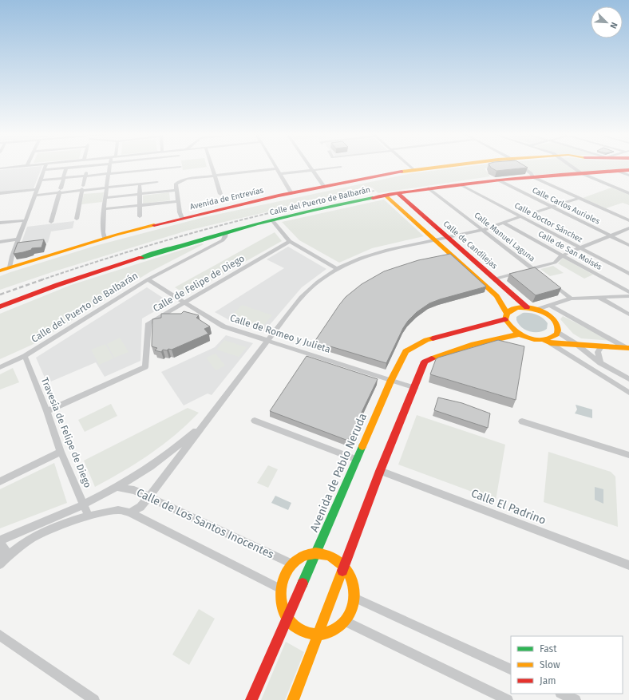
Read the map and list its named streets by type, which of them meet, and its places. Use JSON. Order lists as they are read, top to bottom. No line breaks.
{"streets":{"main road":["Avenida de Entrevías","Calle del Puerto de Balbarán","Calle de Candilejas","Avenida de Pablo Neruda"],"street":["Calle Carlos Aurioles","Calle Doctor Sánchez","Calle Manuel Laguna","Calle de San Moisés","Calle de Felipe de Diego","Calle de Romeo y Julieta","Travesía de Felipe de Diego","Calle El Padrino","Calle de Los Santos Inocentes"]},"crossings":[["Calle del Puerto de Balbarán","Calle Carlos Aurioles"],["Calle del Puerto de Balbarán","Calle Doctor Sánchez"],["Calle del Puerto de Balbarán","Calle Manuel Laguna"],["Calle del Puerto de Balbarán","Calle de Candilejas"],["Calle del Puerto de Balbarán","Calle de Romeo y Julieta"],["Calle del Puerto de Balbarán","Travesía de Felipe de Diego"],["Calle de Candilejas","Avenida de Pablo Neruda"],["Calle de Felipe de Diego","Calle de Romeo y Julieta"],["Calle de Felipe de Diego","Travesía de Felipe de Diego"],["Calle de Romeo y Julieta","Avenida de Pablo Neruda"]],"legend":["Fast","Slow","Jam"],"north":"bottom right"}
